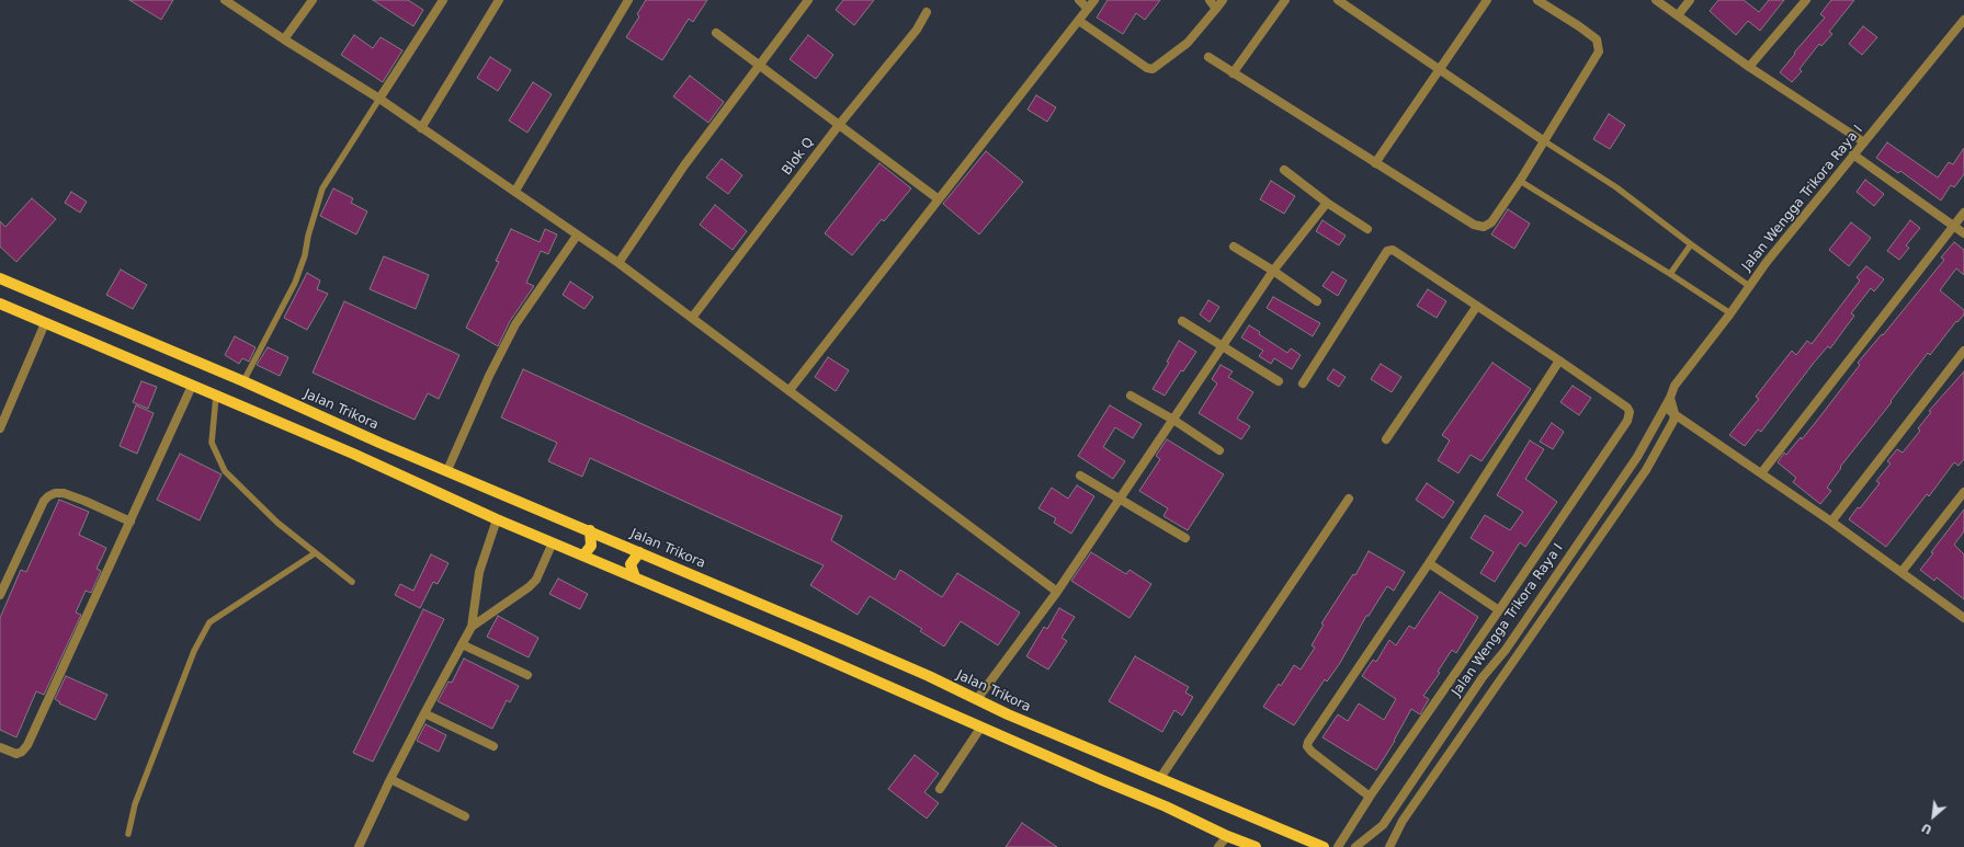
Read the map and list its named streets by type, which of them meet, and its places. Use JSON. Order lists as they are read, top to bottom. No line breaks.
{"streets":{"main road":["Jalan Trikora"],"street":["Blok Q","Jalan Wengga Trikora Raya I"]},"north":"bottom left"}
